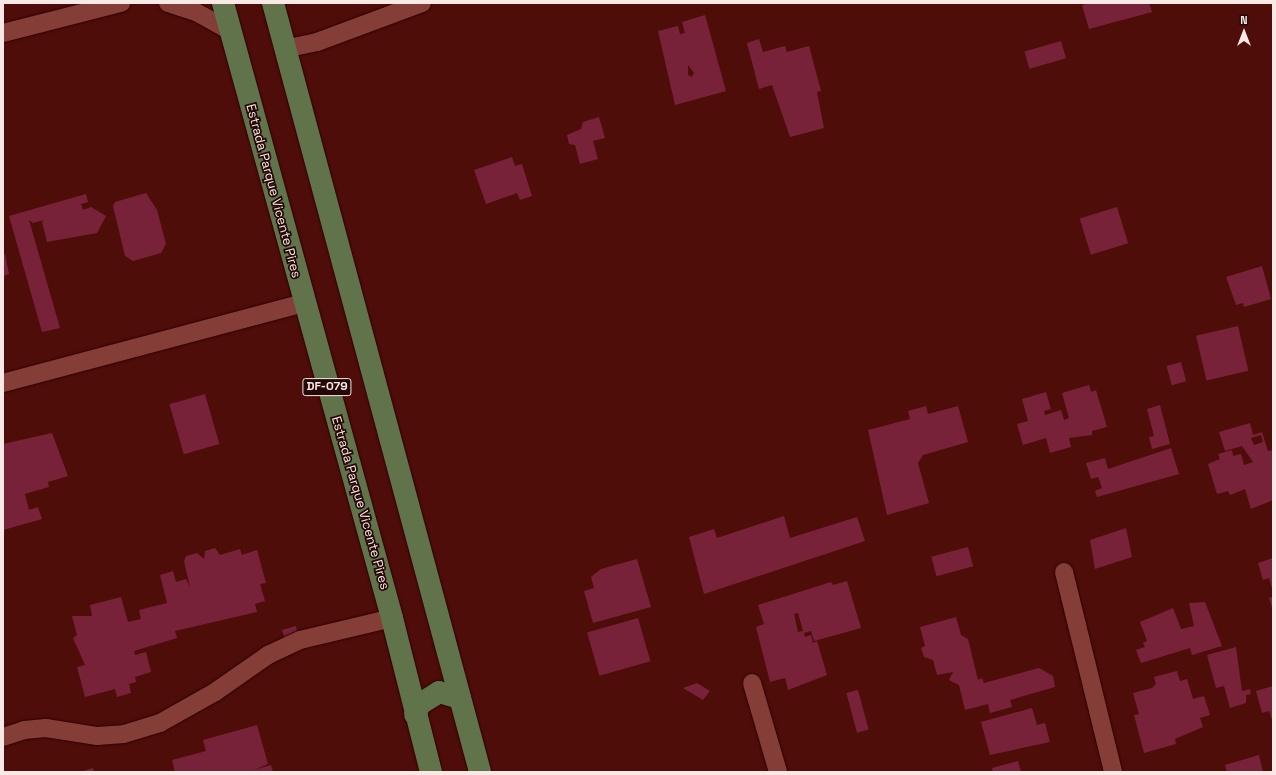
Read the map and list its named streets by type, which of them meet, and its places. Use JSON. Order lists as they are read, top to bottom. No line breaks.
{"streets":{"main road":["Estrada Parque Vicente Pires","DF-079"]},"north":"top"}
